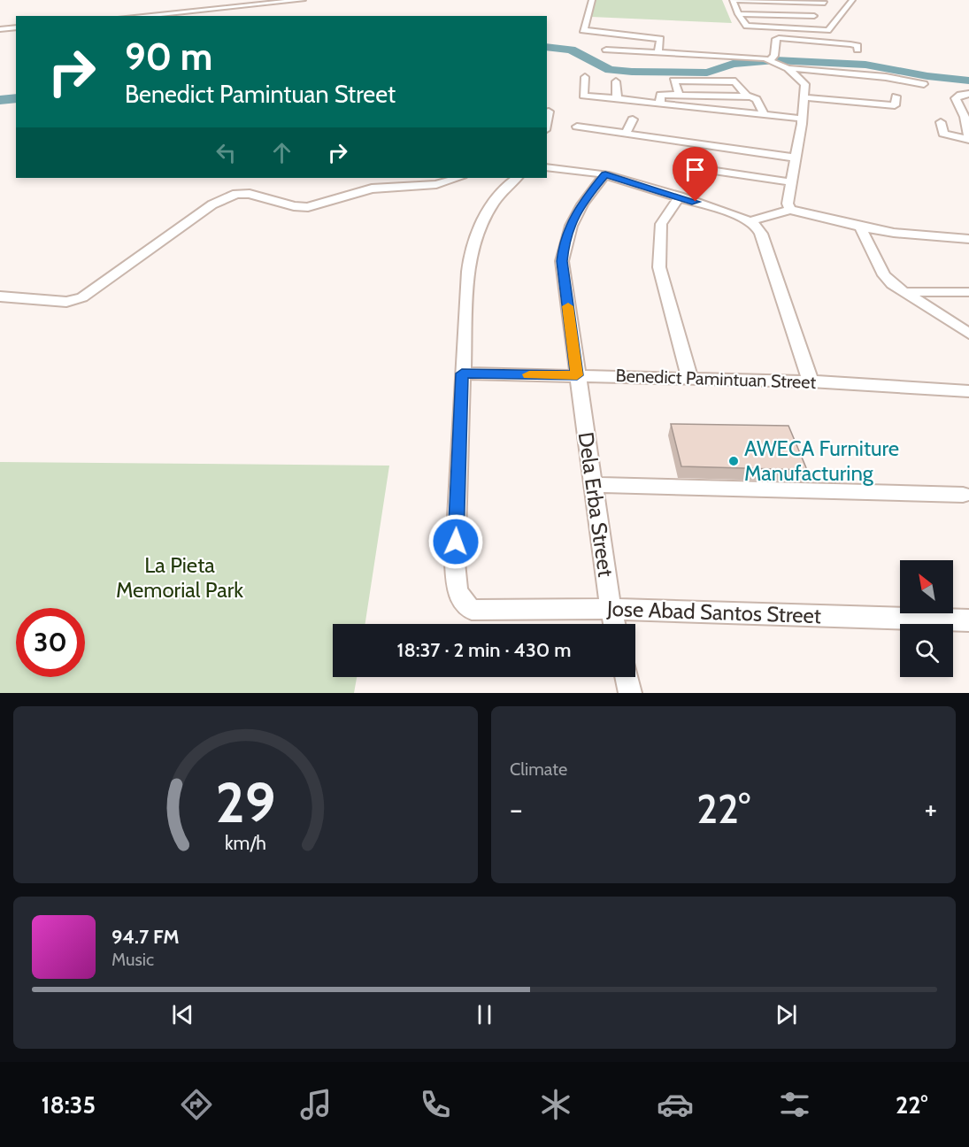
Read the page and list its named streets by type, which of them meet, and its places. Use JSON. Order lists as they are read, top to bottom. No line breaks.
{"streets":{"street":["Benedict Pamintuan Street","Dela Erba Street","Jose Abad Santos Street"]},"crossings":[["Benedict Pamintuan Street","Dela Erba Street"],["Benedict Pamintuan Street","Jose Abad Santos Street"],["Dela Erba Street","Jose Abad Santos Street"]],"parks":["La Pieta Memorial Park"],"places":["AWECA Furniture Manufacturing"],"north":"top left","page":{"turn":["90 m","Benedict Pamintuan Street"],"limit":"30","trip":"18:37 · 2 min · 430 m","tile":"Climate","heat":["−","22°","+"],"song":["94.7 FM","Music"],"tabs":["18:35","22°"],"gauge":["29","km/h"]}}
